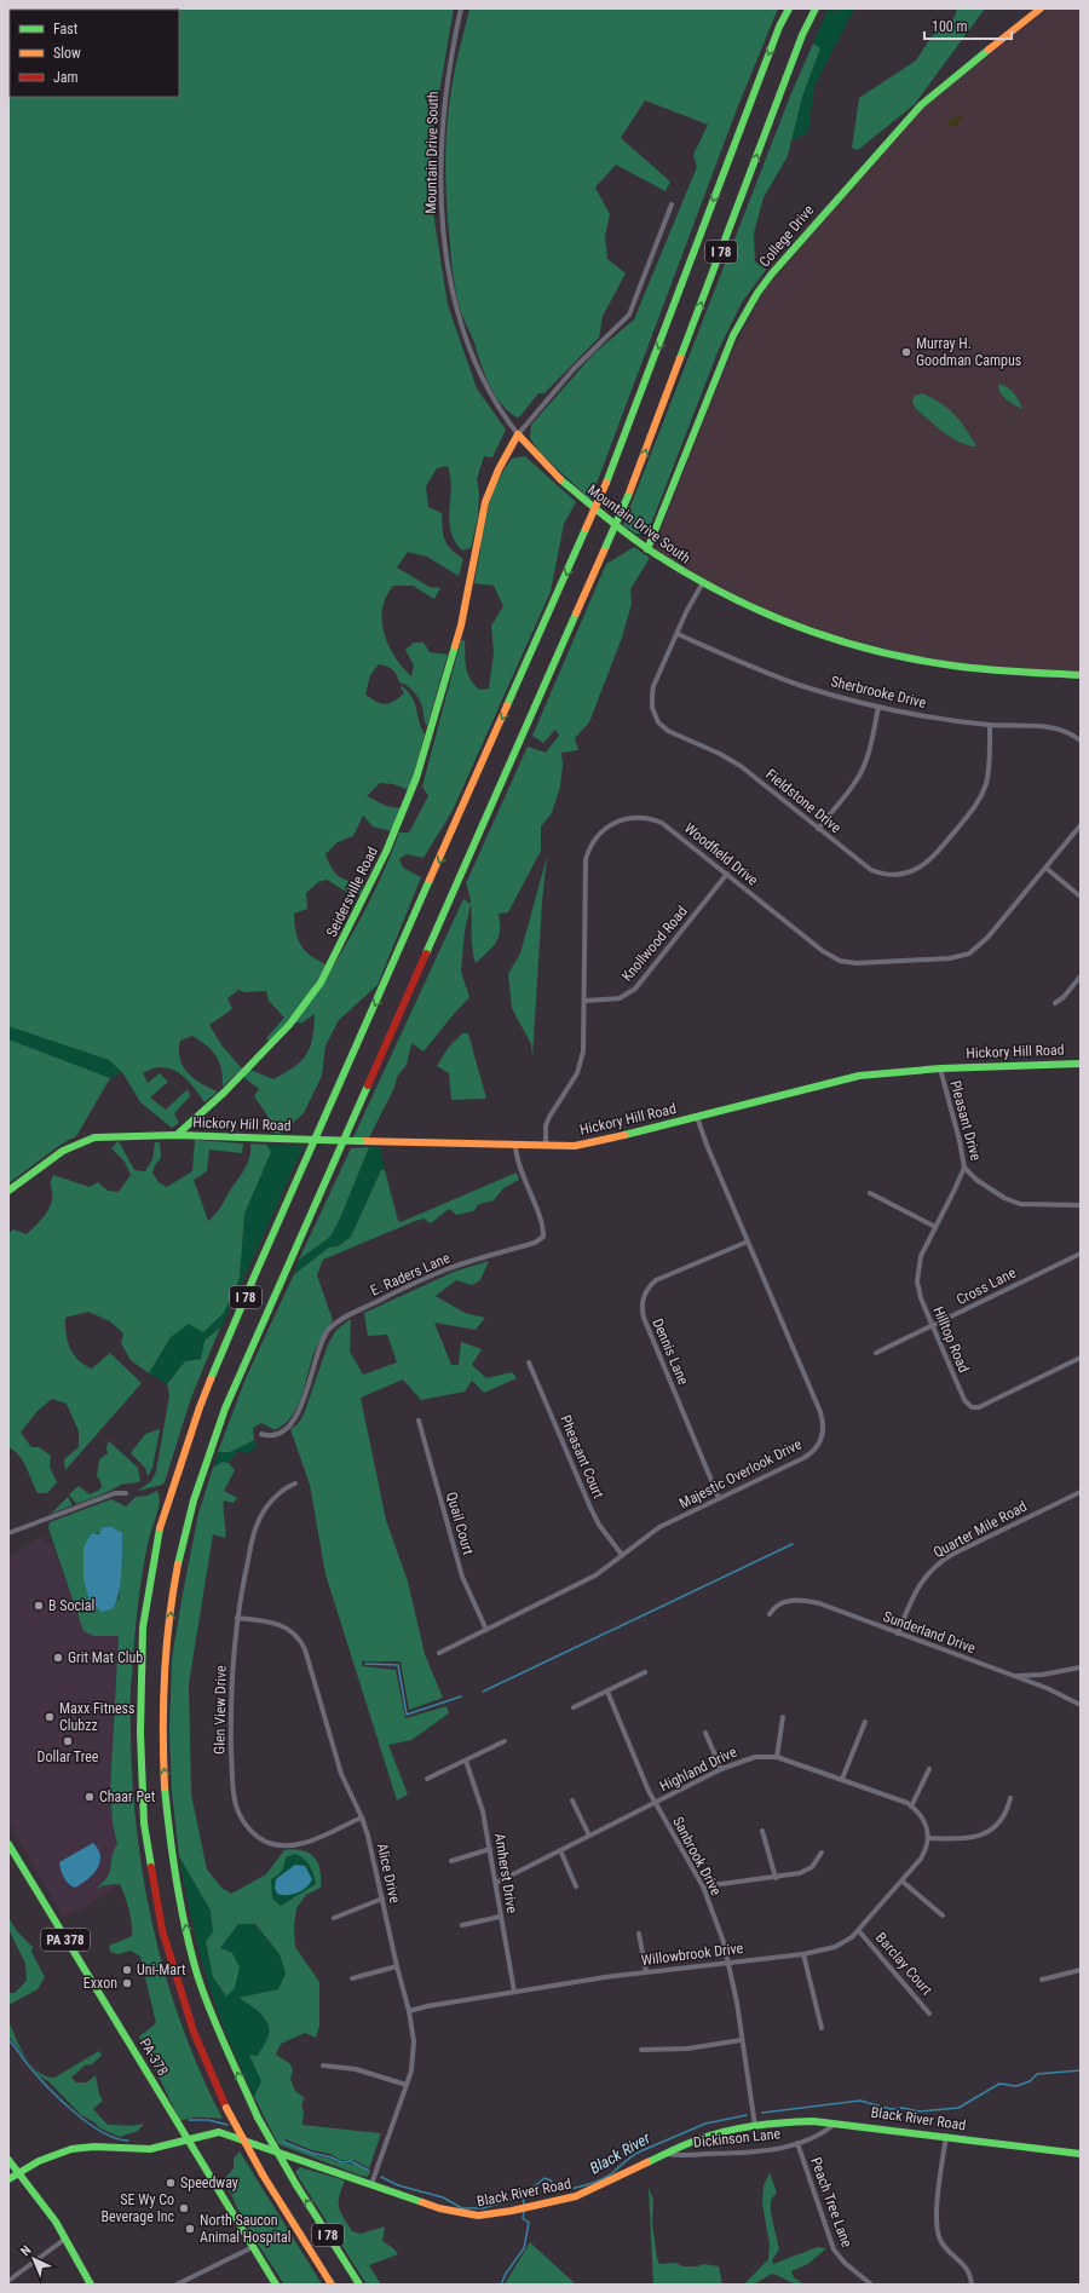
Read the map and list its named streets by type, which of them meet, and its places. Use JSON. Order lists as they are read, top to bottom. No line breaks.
{"streets":{"main road":["Mountain Drive South","College Drive","I 78","Seidersville Road","Hickory Hill Road","PA 378","PA-378","Black River Road"],"street":["Sherbrooke Drive","Fieldstone Drive","Woodfield Drive","Knollwood Road","Pleasant Drive","E. Raders Lane","Cross Lane","Hilltop Road","Dennis Lane","Pheasant Court","Majestic Overlook Drive","Quail Court","Quarter Mile Road","Sunderland Drive","Glen View Drive","Highland Drive","Sanbrook Drive","Alice Drive","Amherst Drive","Willowbrook Drive","Barclay Court","Dickinson Lane","Peach Tree Lane"]},"crossings":[["Mountain Drive South","College Drive"],["Mountain Drive South","Fieldstone Drive"],["Mountain Drive South","Seidersville Road"],["Sherbrooke Drive","Fieldstone Drive"],["Woodfield Drive","Knollwood Road"],["Woodfield Drive","Hickory Hill Road"],["Seidersville Road","Hickory Hill Road"],["Hickory Hill Road","Pleasant Drive"],["Hickory Hill Road","E. Raders Lane"],["Hickory Hill Road","Majestic Overlook Drive"],["Pleasant Drive","Hilltop Road"],["Cross Lane","Hilltop Road"],["Dennis Lane","Majestic Overlook Drive"],["Pheasant Court","Majestic Overlook Drive"],["Majestic Overlook Drive","Quail Court"],["Quarter Mile Road","Sunderland Drive"],["Glen View Drive","Alice Drive"],["Highland Drive","Sanbrook Drive"],["Highland Drive","Amherst Drive"],["Sanbrook Drive","Willowbrook Drive"],["Sanbrook Drive","Black River Road"],["Alice Drive","Willowbrook Drive"],["Alice Drive","Black River Road"],["Amherst Drive","Willowbrook Drive"],["Willowbrook Drive","Barclay Court"],["PA-378","Black River Road"],["Black River Road","Dickinson Lane"],["Dickinson Lane","Peach Tree Lane"]],"water":["Black River"],"places":["Murray H. Goodman Campus","B Social","Grit Mat Club","Maxx Fitness Clubzz","Dollar Tree","Chaar Pet","Uni-Mart","Exxon","Speedway","SE Wy Co Beverage Inc","North Saucon Animal Hospital"],"legend":["Fast","Slow","Jam"],"scale_bar":"100 m","north":"top left"}
